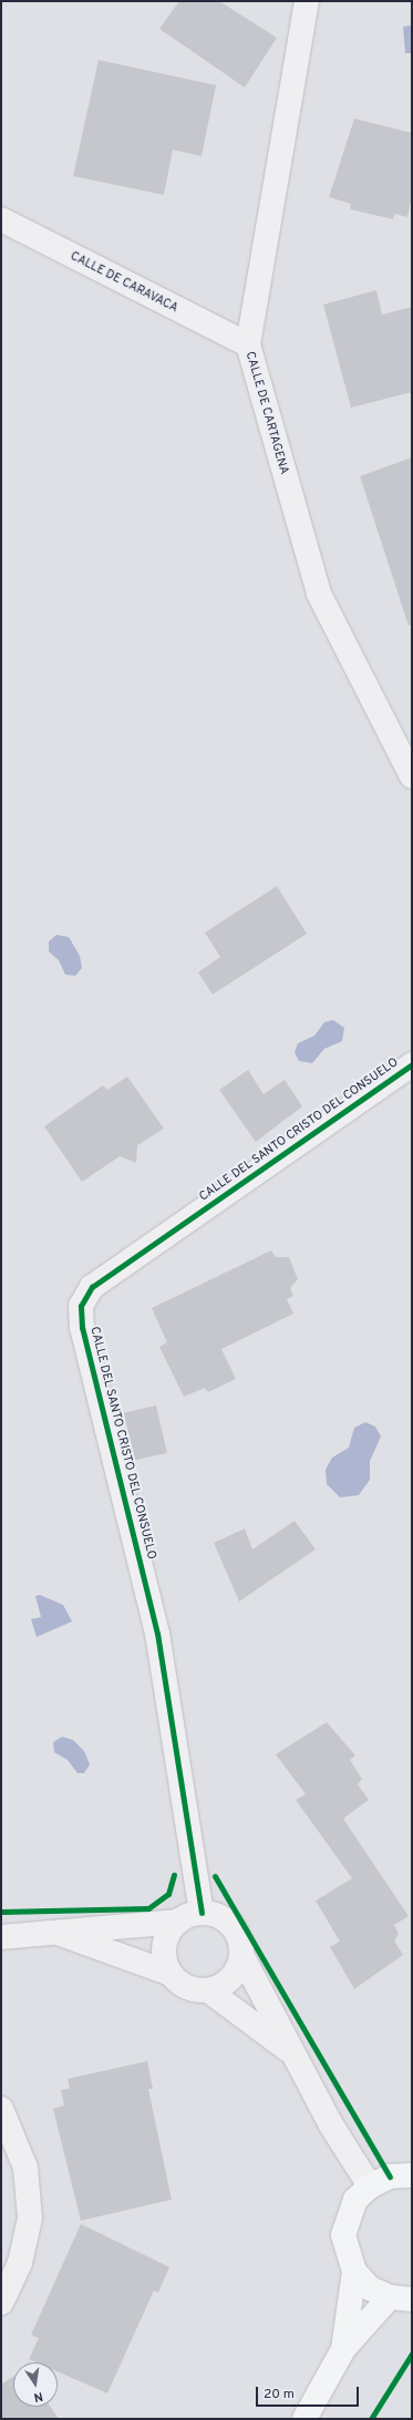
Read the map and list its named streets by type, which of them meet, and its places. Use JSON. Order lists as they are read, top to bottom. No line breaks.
{"streets":{"street":["CALLE DE CARAVACA","CALLE DE CARTAGENA","CALLE DEL SANTO CRISTO DEL CONSUELO"]},"crossings":[["CALLE DE CARAVACA","CALLE DE CARTAGENA"]],"scale_bar":"20 m","north":"bottom"}
